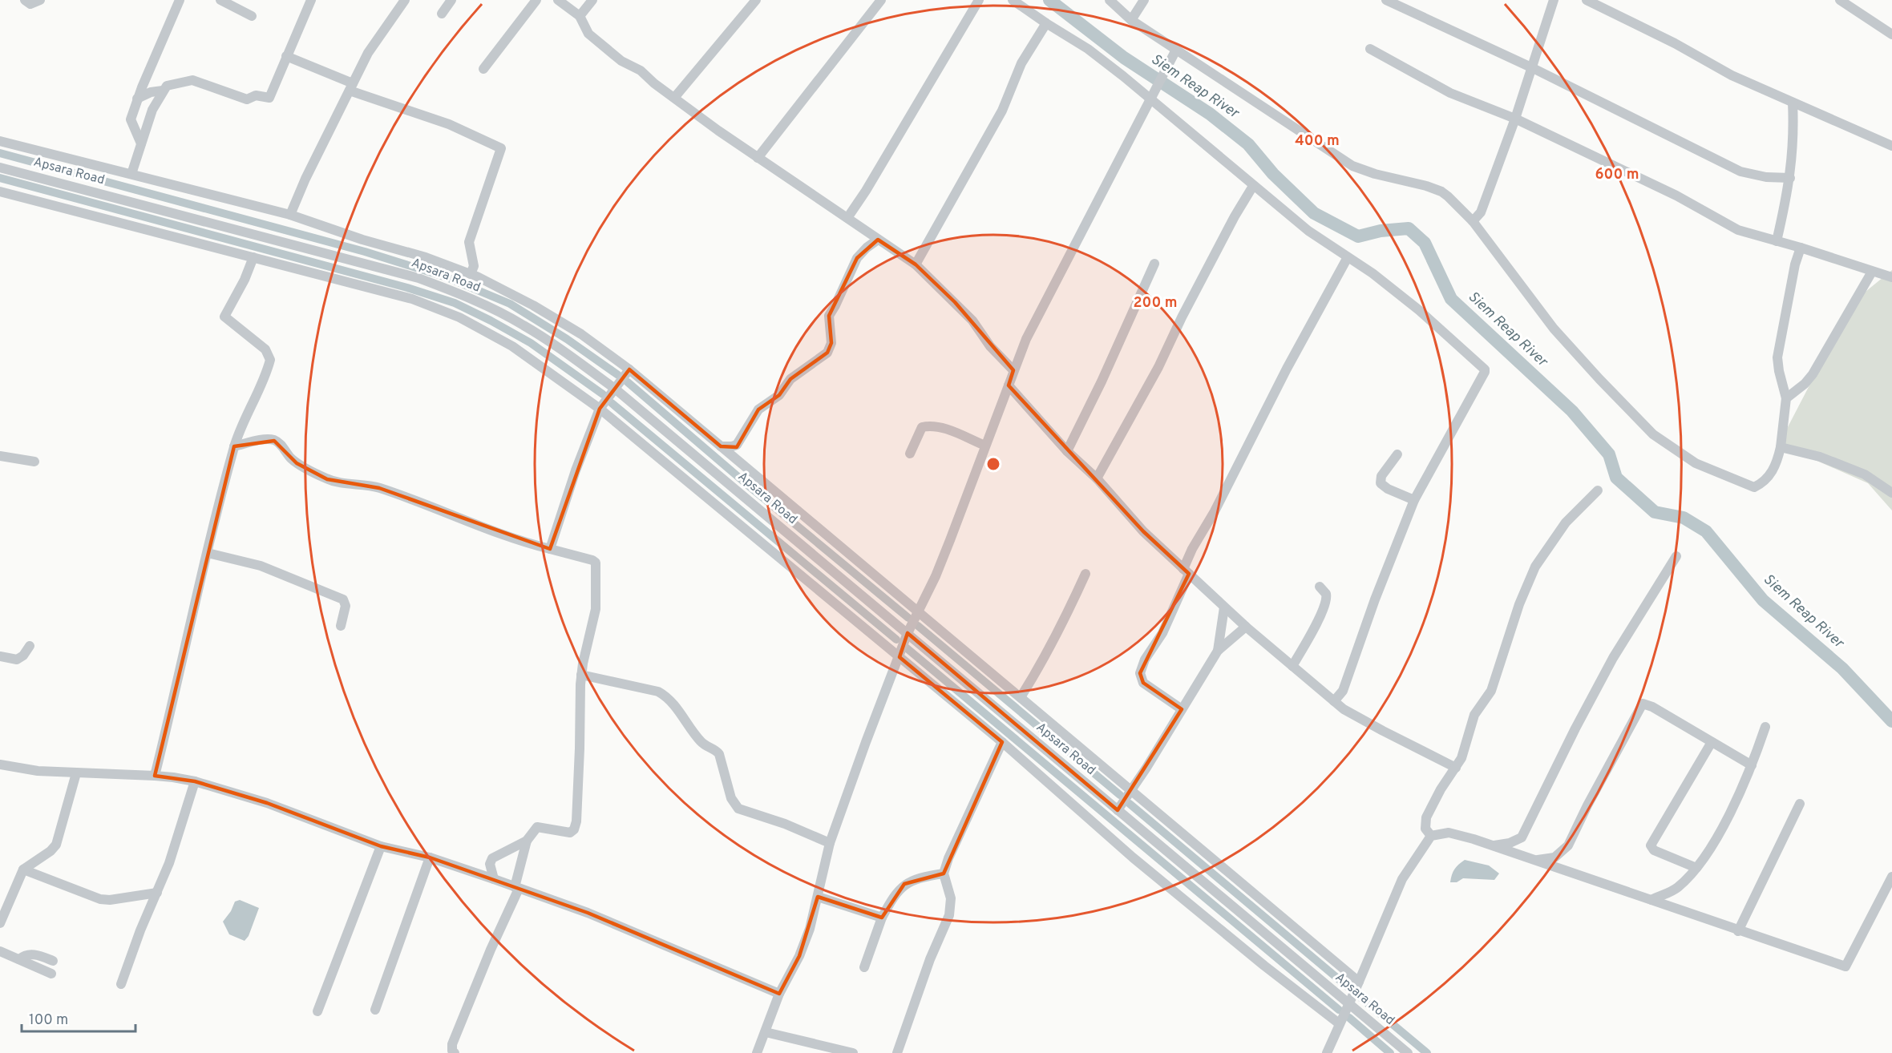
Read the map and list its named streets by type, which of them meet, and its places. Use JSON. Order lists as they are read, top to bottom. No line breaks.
{"streets":{"street":["Apsara Road"]},"water":["Siem Reap River"],"scale_bar":"100 m","rings":["400 m","600 m","200 m"]}
